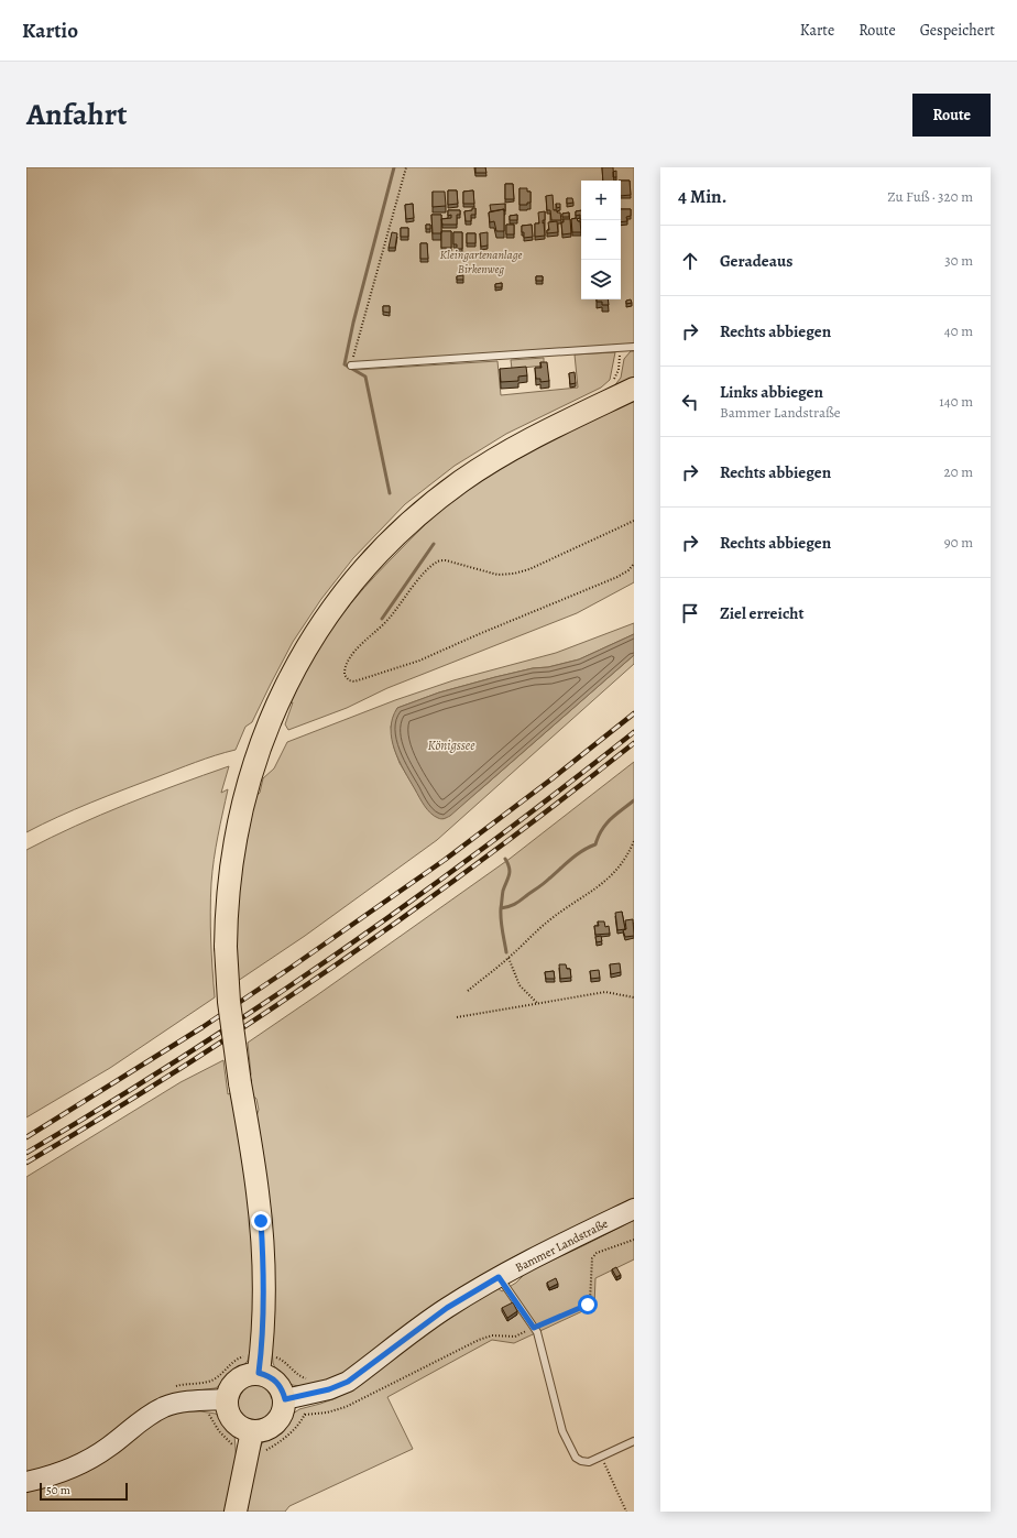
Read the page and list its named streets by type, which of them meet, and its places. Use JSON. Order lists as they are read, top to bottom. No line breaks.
{"streets":{"main road":["Bammer Landstraße"]},"water":["Königssee"],"parks":["Kleingartenanlage Birkenweg"],"scale_bar":"50 m","page":{"header":"Kartio","nav":["Karte","Route","Gespeichert"],"title":"Anfahrt","buttons":"Route","heading":["4 Min.","Zu Fuß · 320 m"],"map_buttons":["+","−"],"list":[["Geradeaus","30 m"],["Rechts abbiegen","40 m"],["Links abbiegen","Bammer Landstraße","140 m"],["Rechts abbiegen","20 m"],["Rechts abbiegen","90 m"],"Ziel erreicht"],"scale":"50 m"}}
